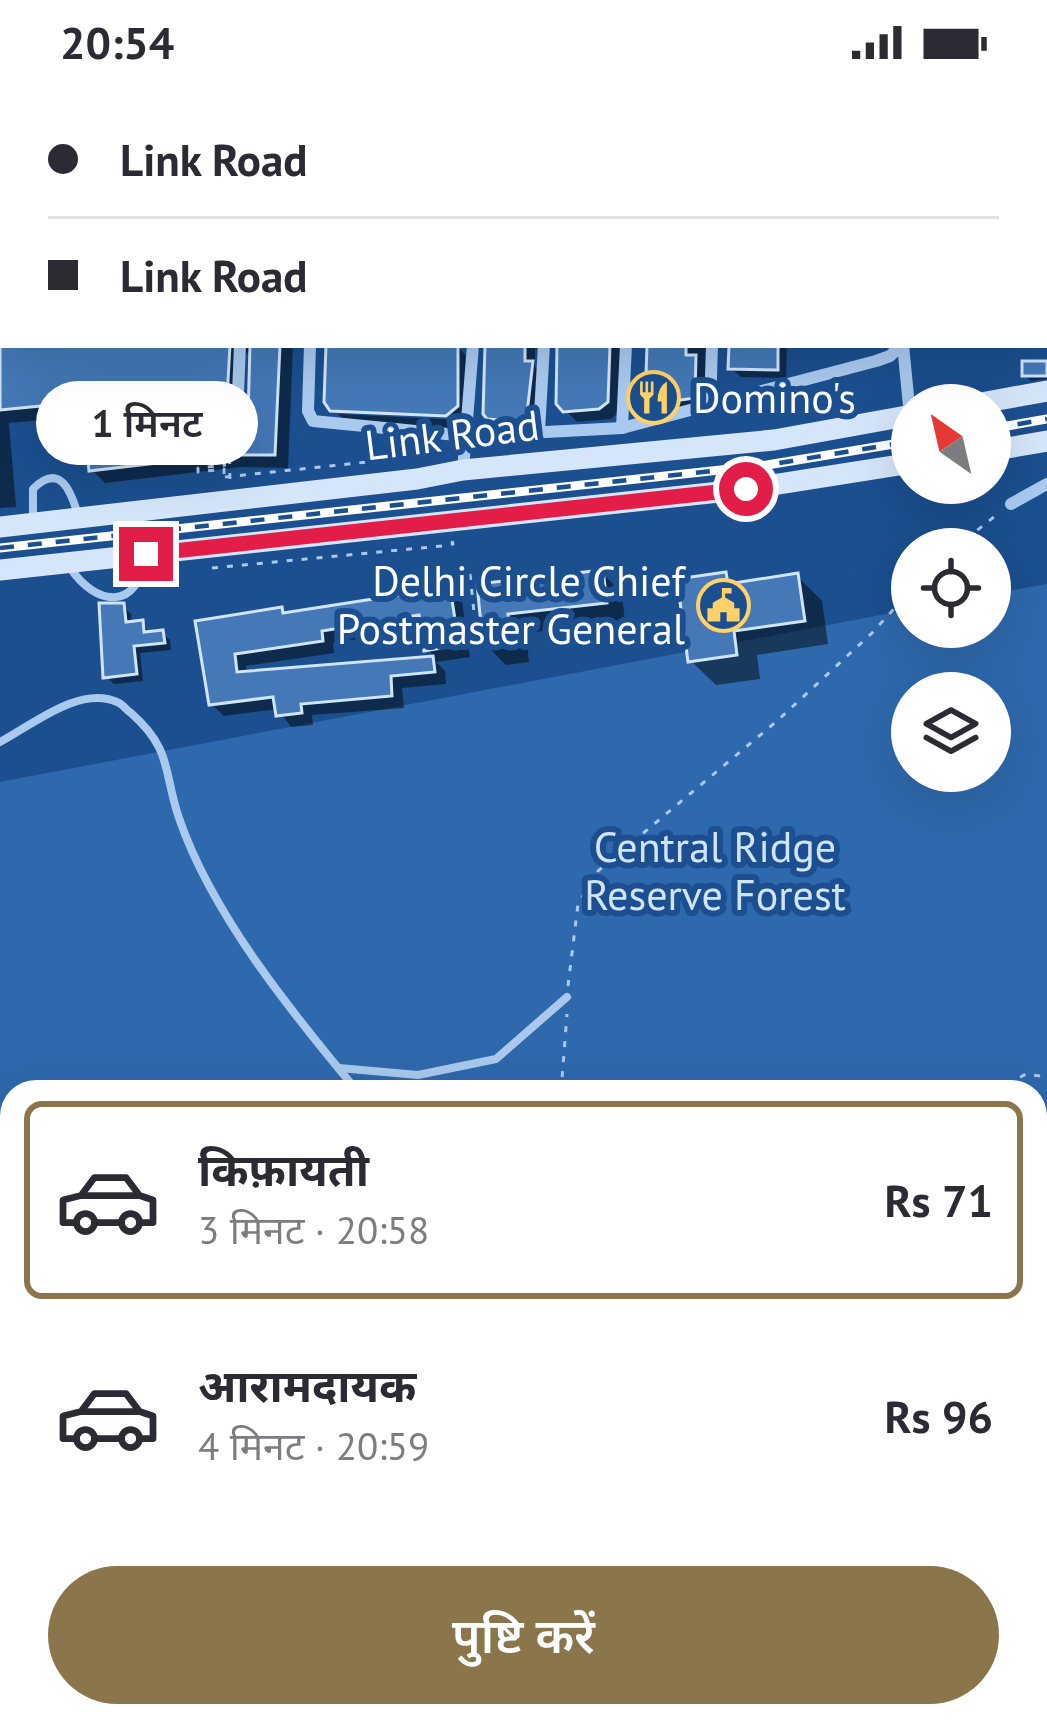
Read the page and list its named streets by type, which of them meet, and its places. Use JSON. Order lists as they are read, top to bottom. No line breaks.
{"streets":{"main road":["Link Road"]},"parks":["Central Ridge Reserve Forest"],"places":{"restaurant":["Domino's"],"public building":["Delhi Circle Chief Postmaster General"]},"north":"top left","page":{"status":"20:54","banner":["Link Road","Link Road"],"bubble":"1 मिनट","list":[{"name":"किफ़ायती","note":"3 मिनट · 20:58","value":"Rs 71"},{"name":"आरामदायक","note":"4 मिनट · 20:59","value":"Rs 96"}],"buttons":"पुष्टि करें"}}
